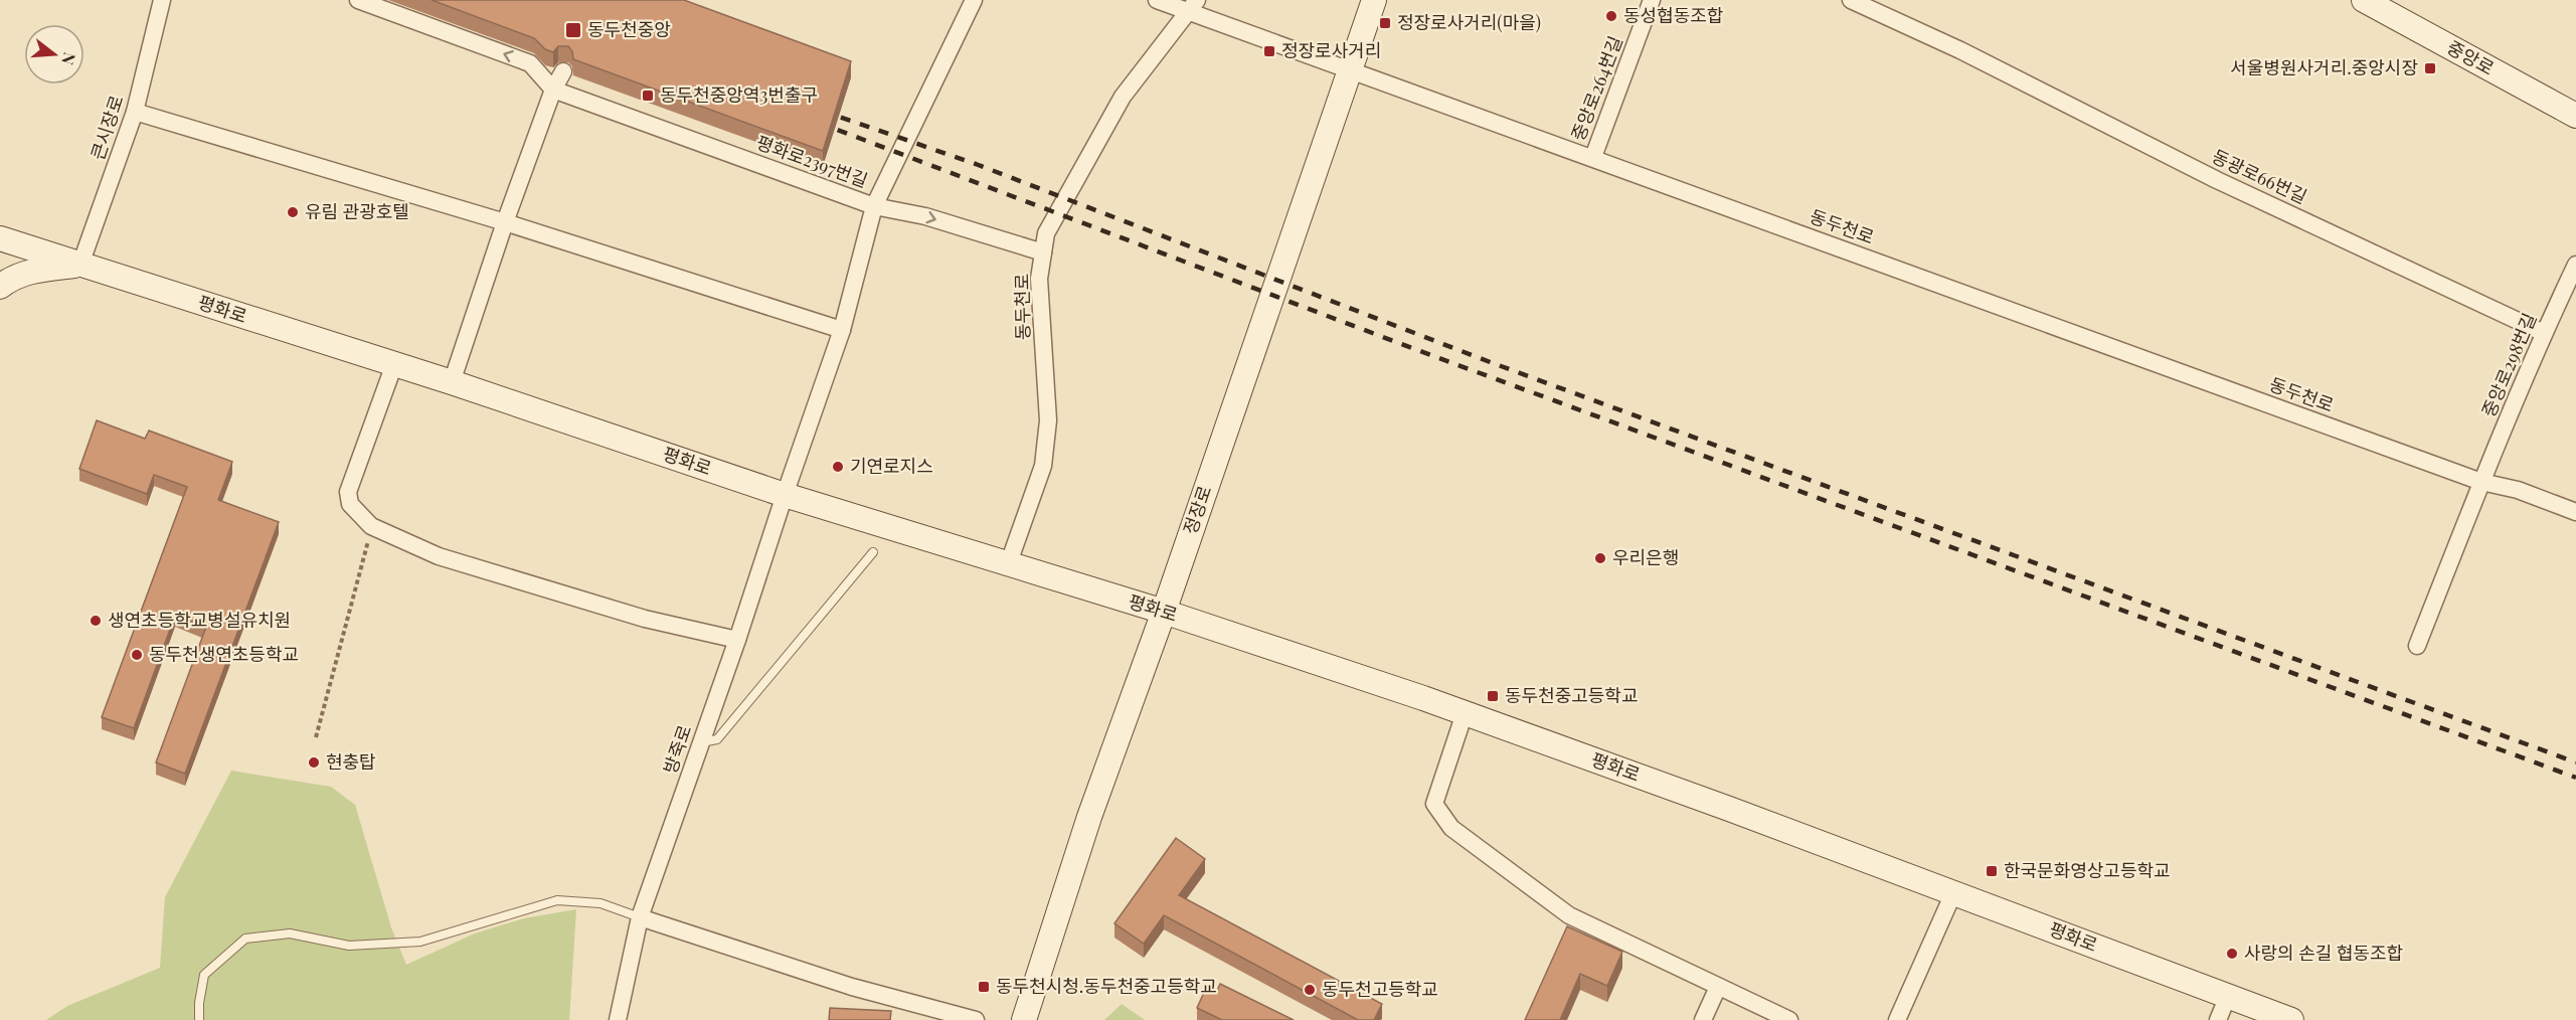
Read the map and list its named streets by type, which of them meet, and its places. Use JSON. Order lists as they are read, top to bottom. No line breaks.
{"streets":{"main road":["중앙로","평화로","정장로"],"street":["중앙로264번길","큰시장로","평화로2397번길","동광로66번길","동두천로","중앙로298번길","방죽로"]},"crossings":[["중앙로264번길","동두천로"],["큰시장로","평화로"],["평화로2397번길","평화로"],["평화로2397번길","방죽로"],["동광로66번길","중앙로298번길"],["동두천로","평화로"],["동두천로","중앙로298번길"],["동두천로","정장로"],["평화로","정장로"],["평화로","방죽로"]],"places":{"other":["동성협동조합","유림 관광호텔","기연로지스","우리은행","생연초등학교병설유치원","동두천생연초등학교","현충탑","사랑의 손길 협동조합","동두천고등학교"],"transit":["정장로사거리(마을)","동두천중앙","정장로사거리","서울병원사거리.중앙시장","동두천중앙역3번출구","동두천중고등학교","한국문화영상고등학교","동두천시청.동두천중고등학교"]},"north":"right"}
